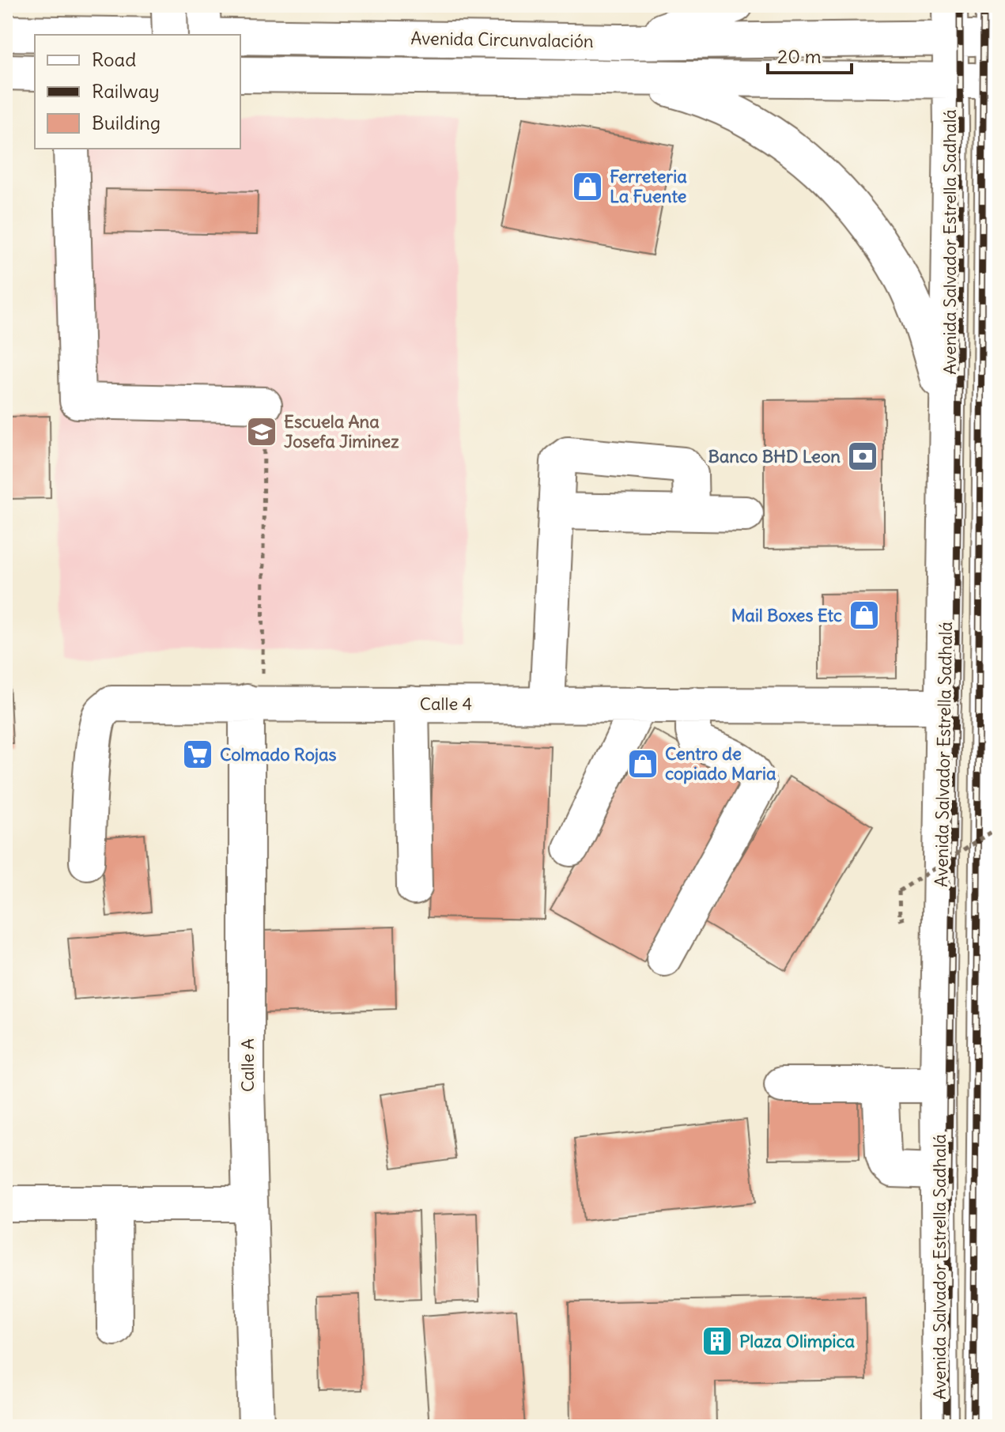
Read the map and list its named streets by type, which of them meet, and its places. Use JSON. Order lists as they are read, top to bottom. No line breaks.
{"streets":{"main road":["Avenida Circunvalación","Avenida Salvador Estrella Sadhalá","Calle 4","Calle A"]},"crossings":[["Avenida Circunvalación","Avenida Salvador Estrella Sadhalá"],["Avenida Salvador Estrella Sadhalá","Calle 4"],["Calle 4","Calle A"]],"places":{"shop":["Ferreteria La Fuente","Mail Boxes Etc","Centro de copiado Maria"],"school or university":["Escuela Ana Josefa Jiminez"],"bank":["Banco BHD Leon"],"supermarket":["Colmado Rojas"],"building":["Plaza Olimpica"]},"legend":["Road","Railway","Building"],"scale_bar":"20 m"}
